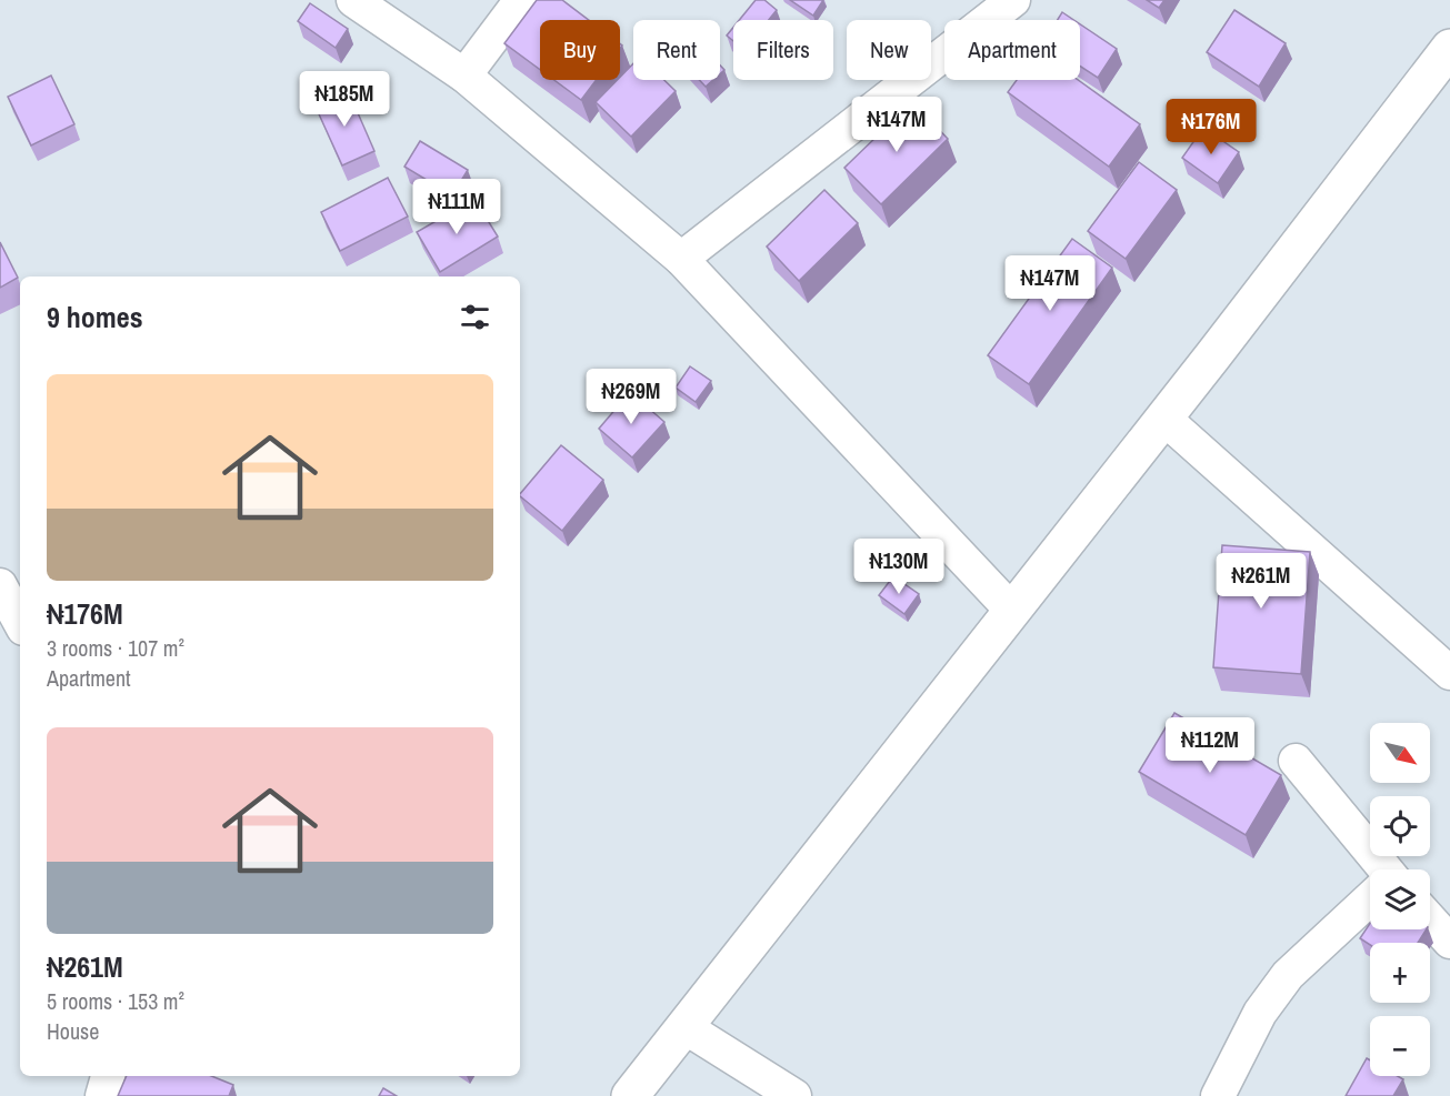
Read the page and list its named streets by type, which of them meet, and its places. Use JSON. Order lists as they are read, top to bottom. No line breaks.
{"north":"bottom right","page":{"chip":["Buy","Rent","Filters","New","Apartment"],"price":["₦185M","₦147M","₦176M","₦111M","₦147M","₦269M","₦130M","₦261M","₦112M"],"heading":"9 homes","list":[{"name":"₦176M","note":"3 rooms · 107 m² · Apartment"},{"name":"₦261M","note":"5 rooms · 153 m² · House"}],"map_buttons":["+","−"]}}
